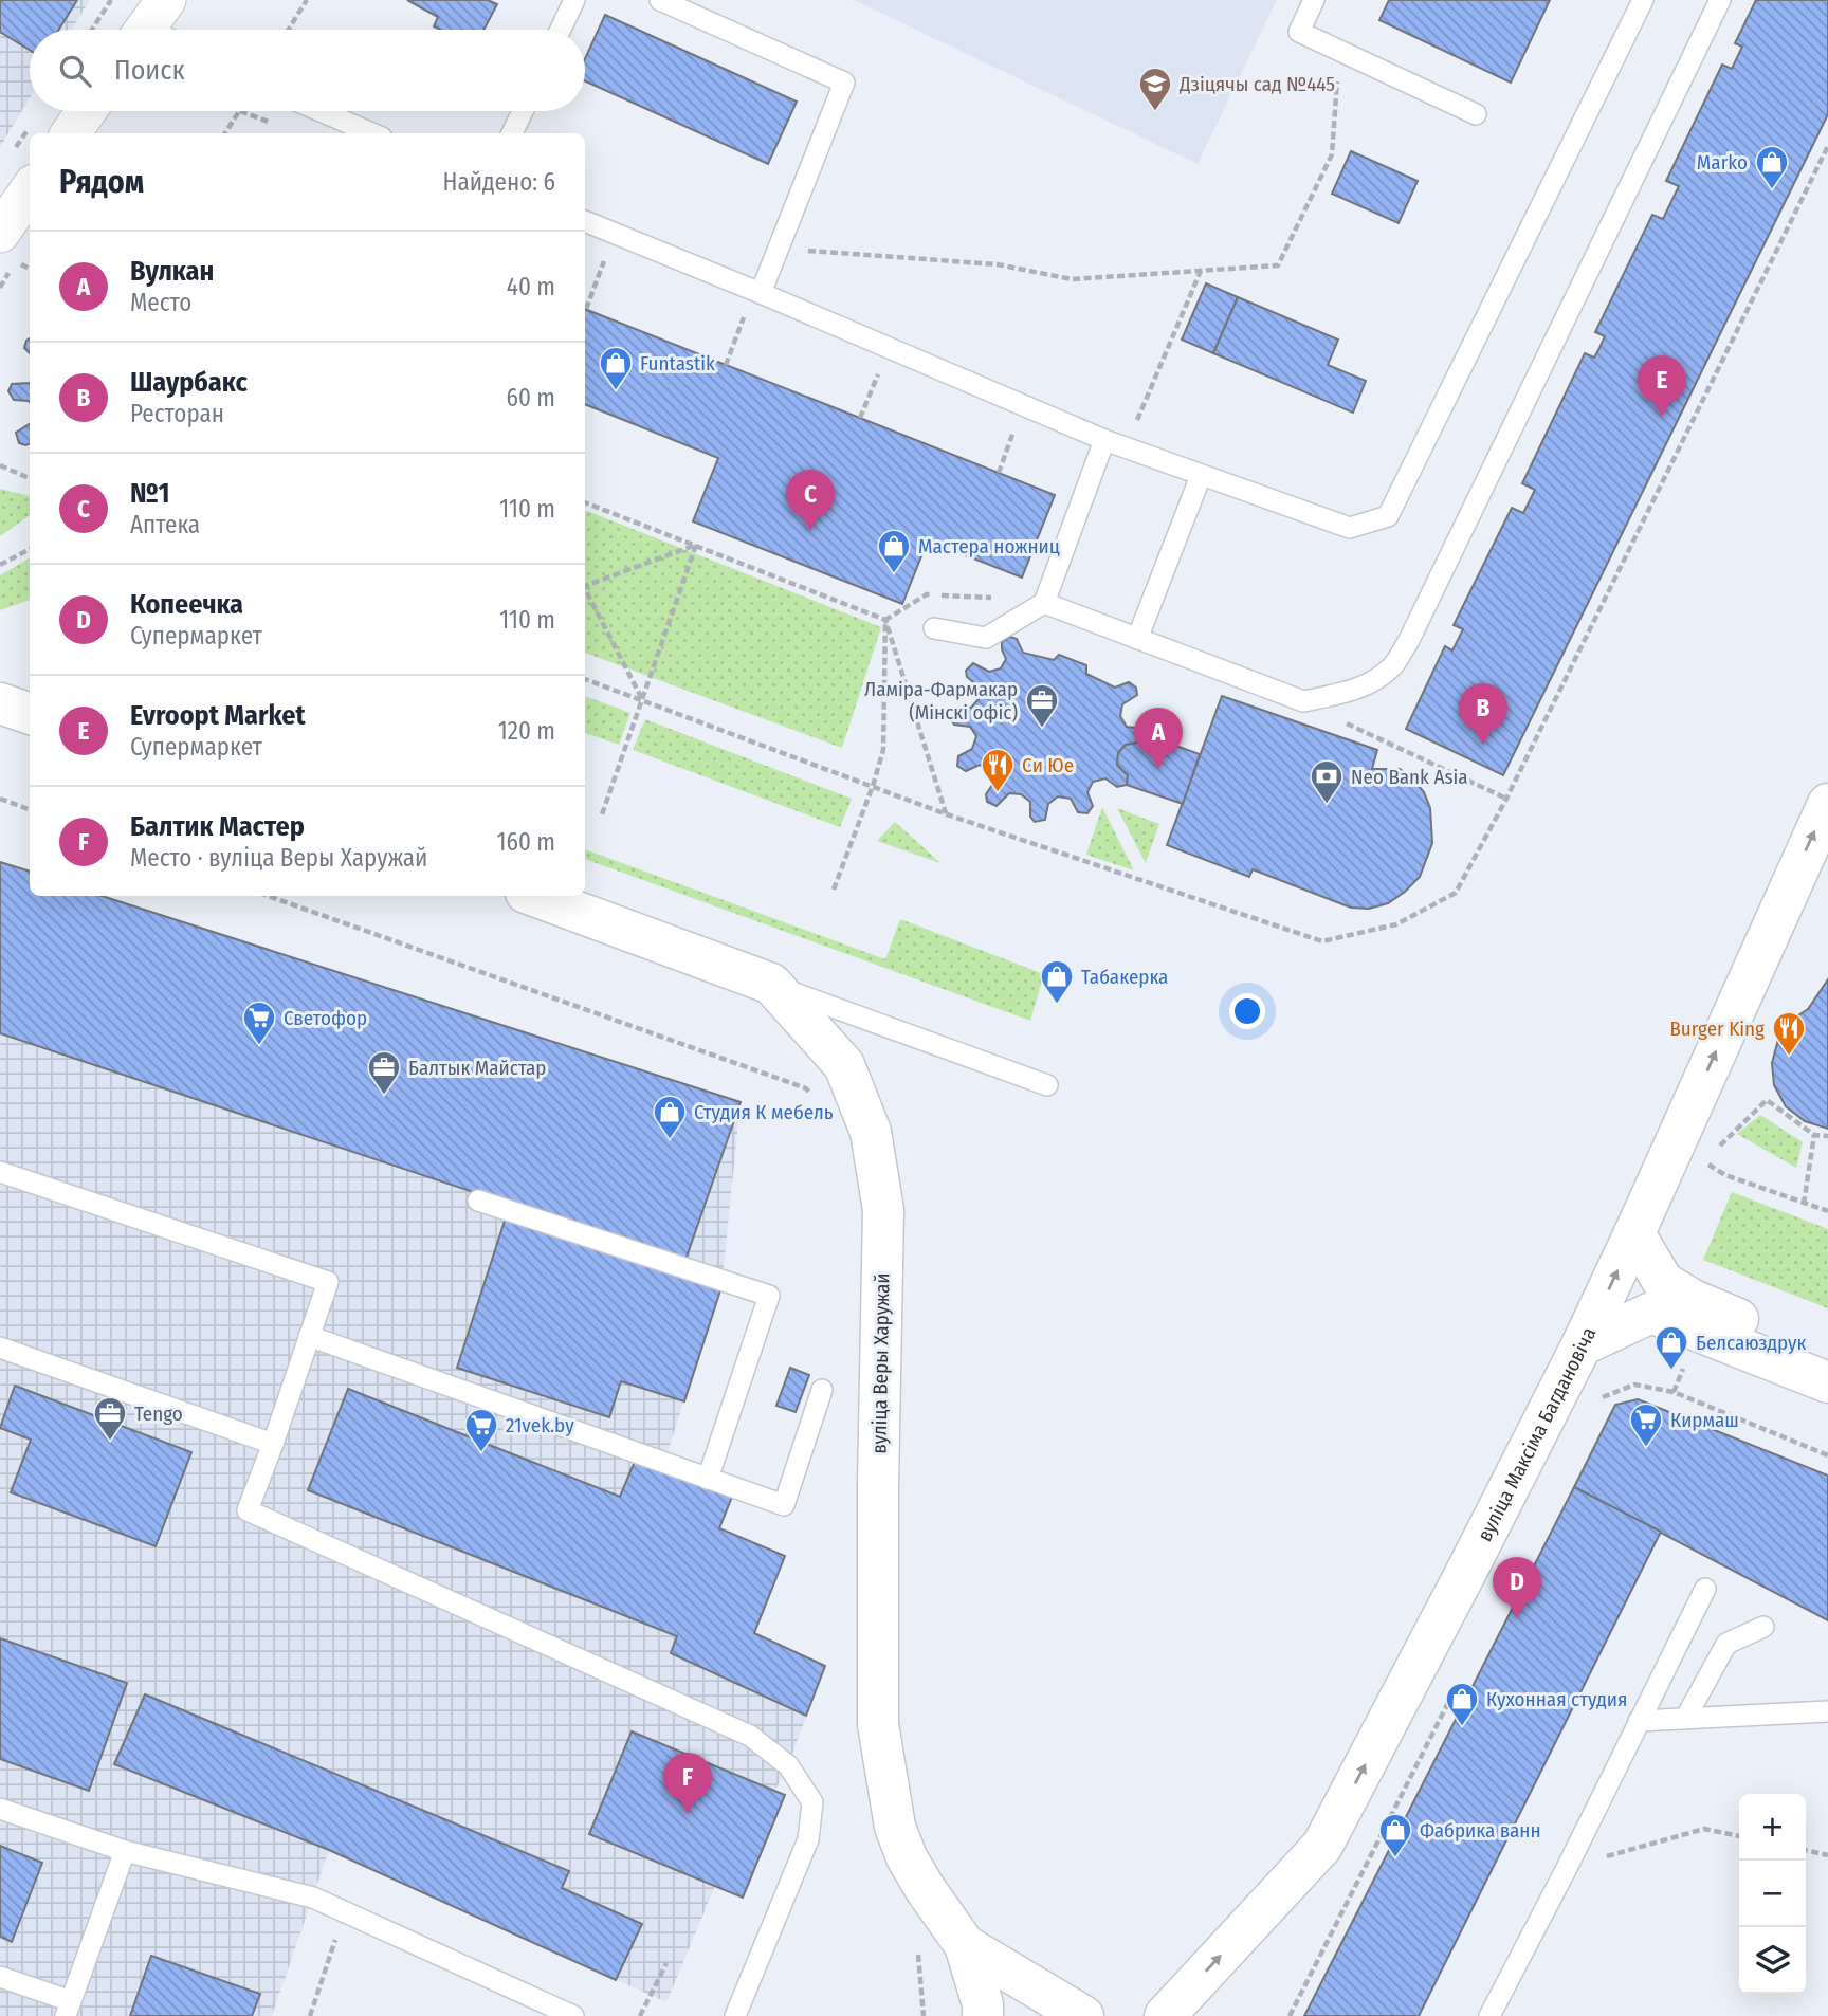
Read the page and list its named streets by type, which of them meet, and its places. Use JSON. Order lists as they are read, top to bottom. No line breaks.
{"streets":{"main road":["вуліца Веры Харужай","вуліца Максіма Багдановіча"]},"one_way":["вуліца Максіма Багдановіча"],"places":{"school or university":["Дзіцячы сад №445"],"shop":["Marko","Funtastik","Мастера ножниц","Табакерка","Студия К мебель","Белсаюздрук","Кухонная студия","Фабрика ванн"],"office":["Ламіра-Фармакар (Мінскі офіс)","Балтык Майстар","Tengo"],"restaurant":["Cи Юе","Burger King"],"bank":["Neo Bank Asia"],"supermarket":["Светофор","Кирмаш","21vek.by"]},"page":{"search":"Поиск","heading":["Рядом","Найдено: 6"],"list":[{"mark":"A","name":"Вулкан","note":"Место","value":"40 m"},{"mark":"B","name":"Шаурбакс","note":"Ресторан","value":"60 m"},{"mark":"C","name":"№1","note":"Аптека","value":"110 m"},{"mark":"D","name":"Копеечка","note":"Супермаркет","value":"110 m"},{"mark":"E","name":"Evroopt Market","note":"Супермаркет","value":"120 m"},{"mark":"F","name":"Балтик Мастер","note":"Место · вуліца Веры Харужай","value":"160 m"}],"pins":["E","C","B","A","D","F"],"map_buttons":["+","−"]}}
